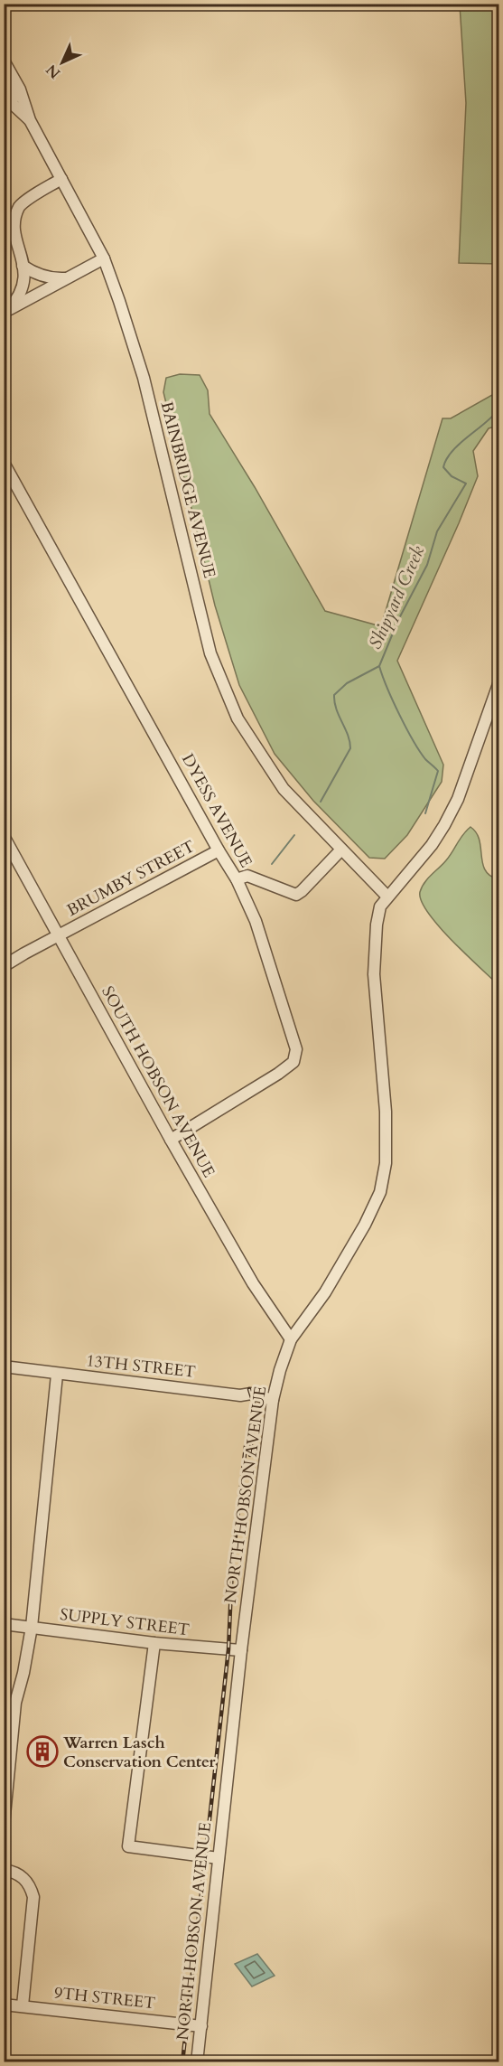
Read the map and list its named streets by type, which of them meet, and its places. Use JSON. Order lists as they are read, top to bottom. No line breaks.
{"streets":{"street":["BAINBRIDGE AVENUE","DYESS AVENUE","BRUMBY STREET","SOUTH HOBSON AVENUE","13TH STREET","NORTH HOBSON AVENUE","SUPPLY STREET","9TH STREET"]},"crossings":[["BAINBRIDGE AVENUE","NORTH HOBSON AVENUE"],["DYESS AVENUE","BRUMBY STREET"],["DYESS AVENUE","SOUTH HOBSON AVENUE"],["BRUMBY STREET","SOUTH HOBSON AVENUE"],["SOUTH HOBSON AVENUE","NORTH HOBSON AVENUE"],["13TH STREET","NORTH HOBSON AVENUE"],["NORTH HOBSON AVENUE","SUPPLY STREET"],["NORTH HOBSON AVENUE","9TH STREET"]],"water":["Shipyard Creek"],"places":{"building":["Warren Lasch Conservation Center"]},"north":"bottom left"}
